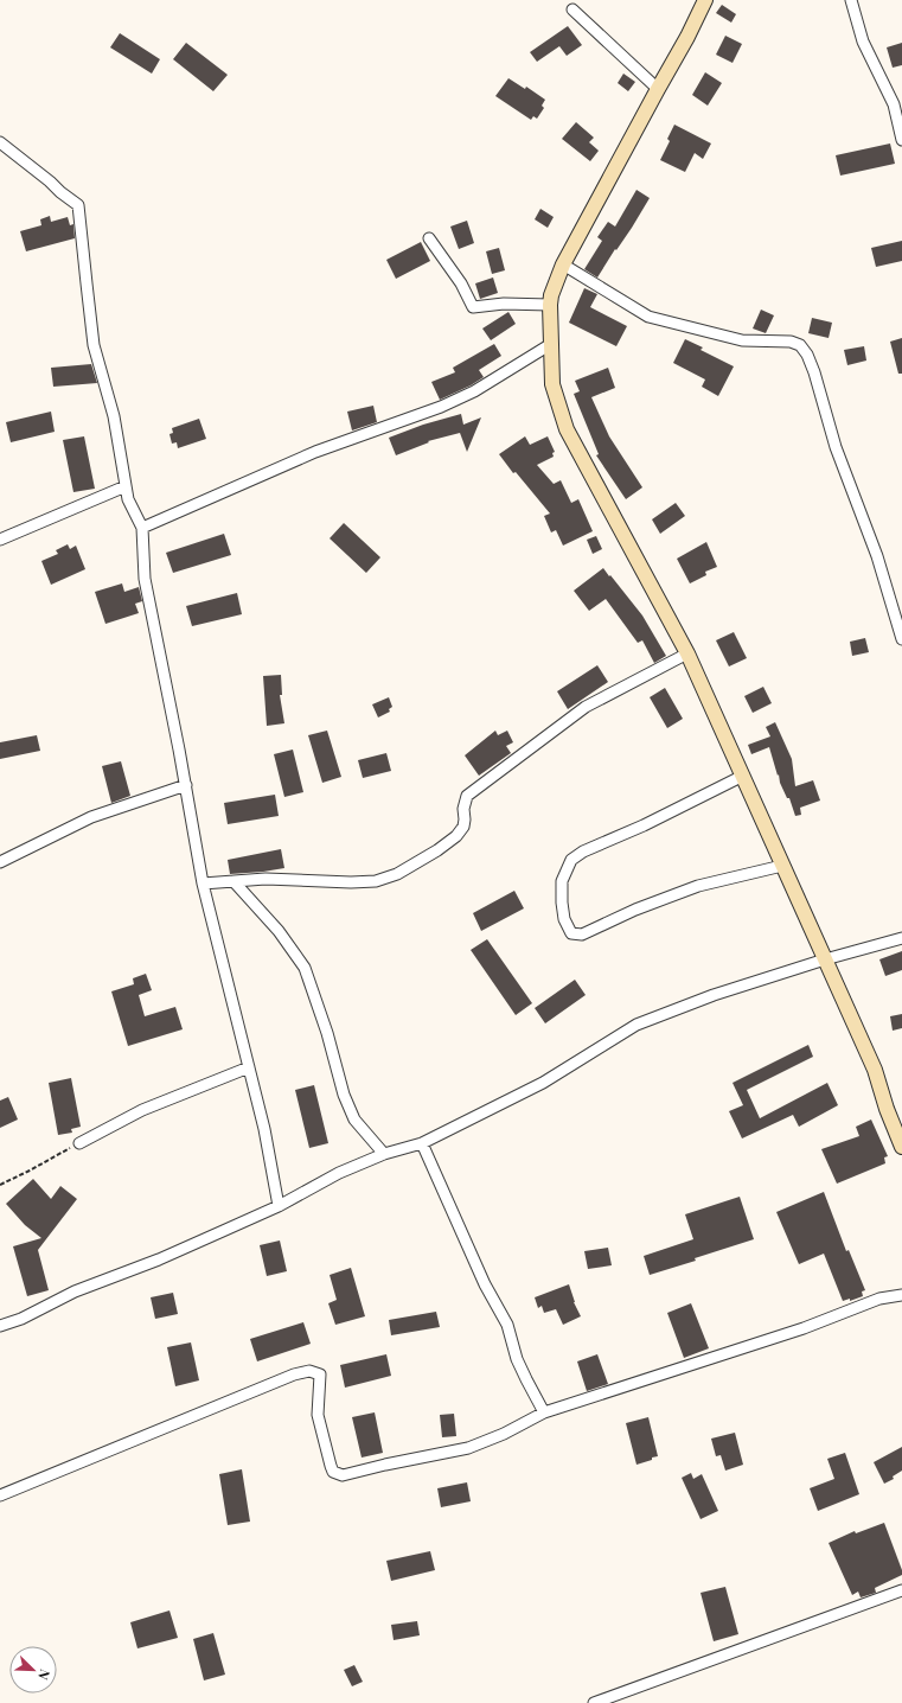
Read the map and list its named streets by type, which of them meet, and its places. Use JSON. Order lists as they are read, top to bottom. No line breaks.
{"north":"bottom right"}
